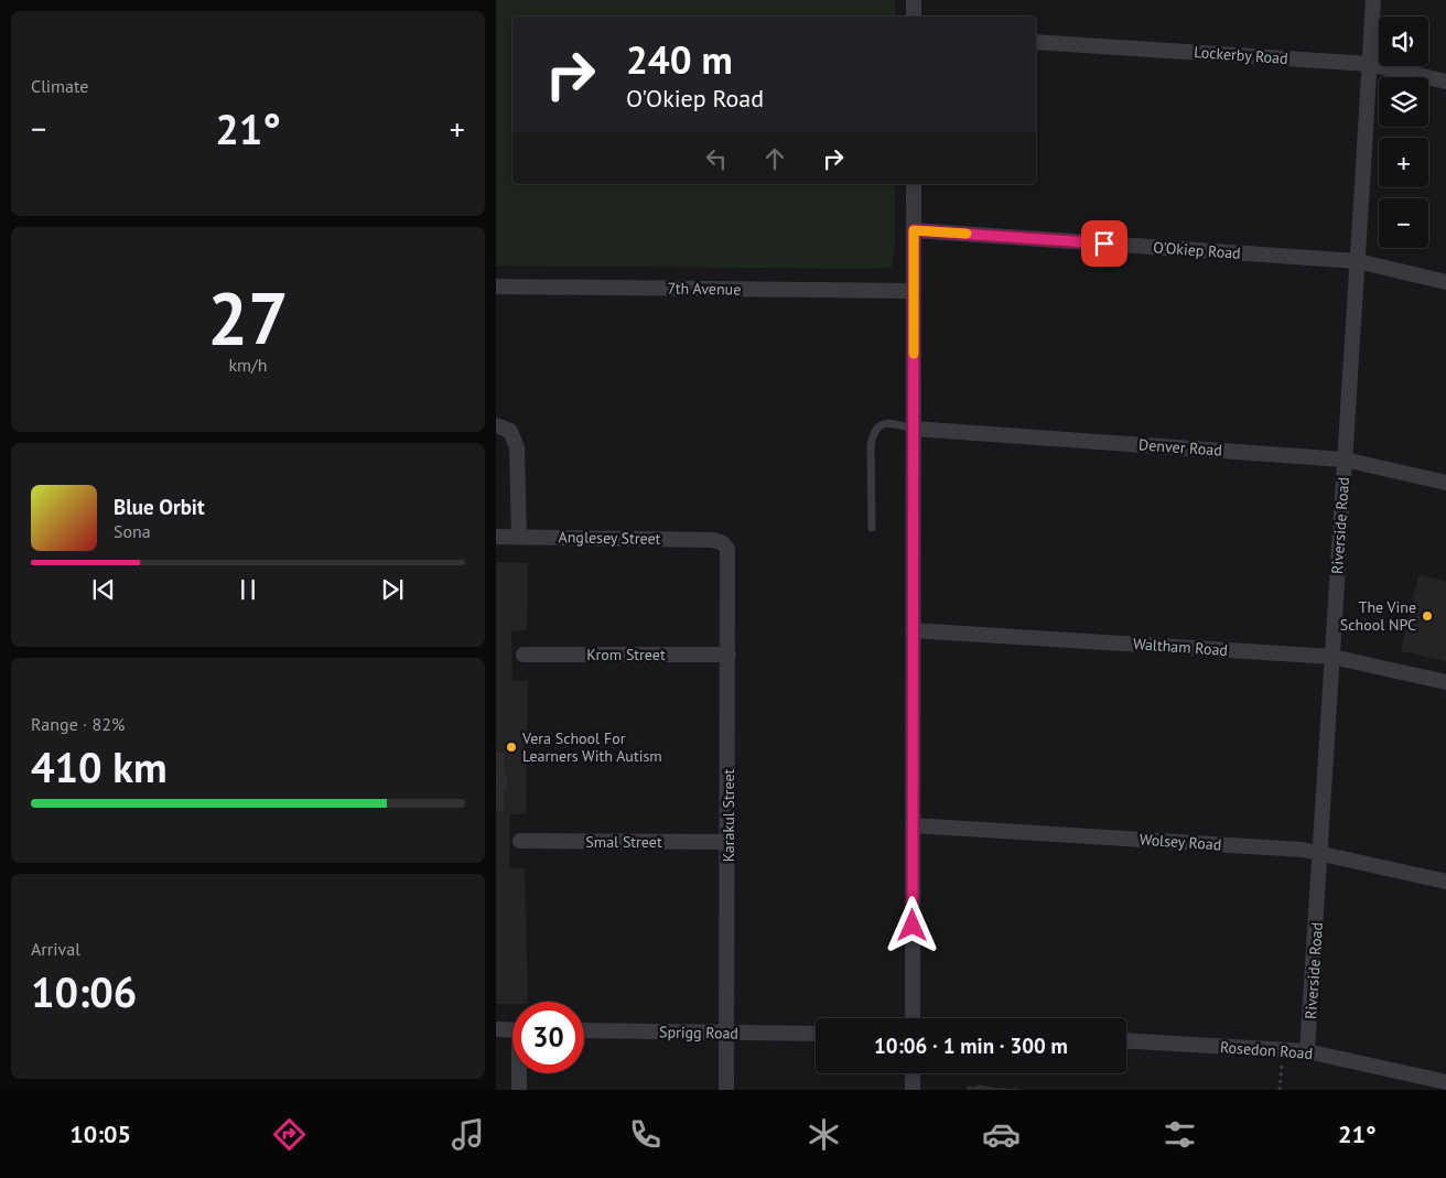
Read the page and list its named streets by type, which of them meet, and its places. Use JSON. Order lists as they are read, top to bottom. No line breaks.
{"streets":{"street":["Lockerby Road","O'Okiep Road","7th Avenue","Denver Road","Riverside Road","Anglesey Street","Waltham Road","Krom Street","Karakul Street","Smal Street","Wolsey Road","Sprigg Road","Rosedon Road"]},"crossings":[["Lockerby Road","Riverside Road"],["O'Okiep Road","Riverside Road"],["Denver Road","Riverside Road"],["Riverside Road","Waltham Road"],["Riverside Road","Wolsey Road"],["Riverside Road","Rosedon Road"],["Anglesey Street","Karakul Street"],["Krom Street","Karakul Street"],["Karakul Street","Smal Street"],["Karakul Street","Sprigg Road"]],"places":["The Vine School NPC","Vera School For Learners With Autism"],"page":{"tile":["Climate",["27","km/h"],["Range · 82%","410 km"],["Arrival","10:06"]],"map_buttons":["+","−"],"turn":["240 m","O'Okiep Road"],"heat":["−","21°","+"],"song":["Blue Orbit","Sona"],"limit":"30","trip":"10:06 · 1 min · 300 m","tabs":["10:05","21°"]}}
